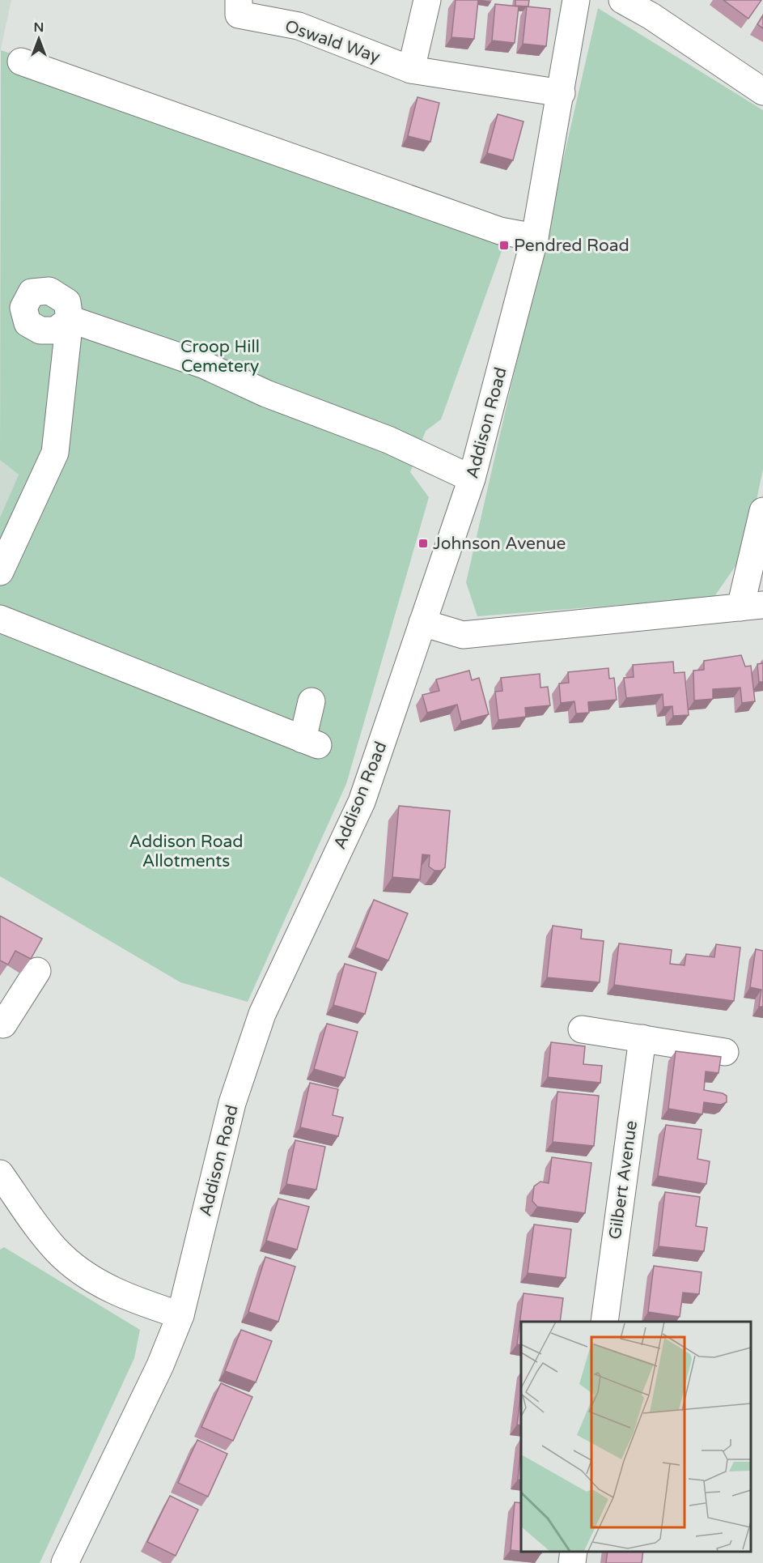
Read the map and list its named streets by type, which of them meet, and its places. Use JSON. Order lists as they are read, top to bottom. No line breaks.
{"streets":{"street":["Oswald Way","Addison Road","Gilbert Avenue"]},"crossings":[["Oswald Way","Addison Road"]],"parks":["Croop Hill Cemetery","Addison Road Allotments"],"places":{"transit":["Pendred Road","Johnson Avenue"]},"north":"top"}
